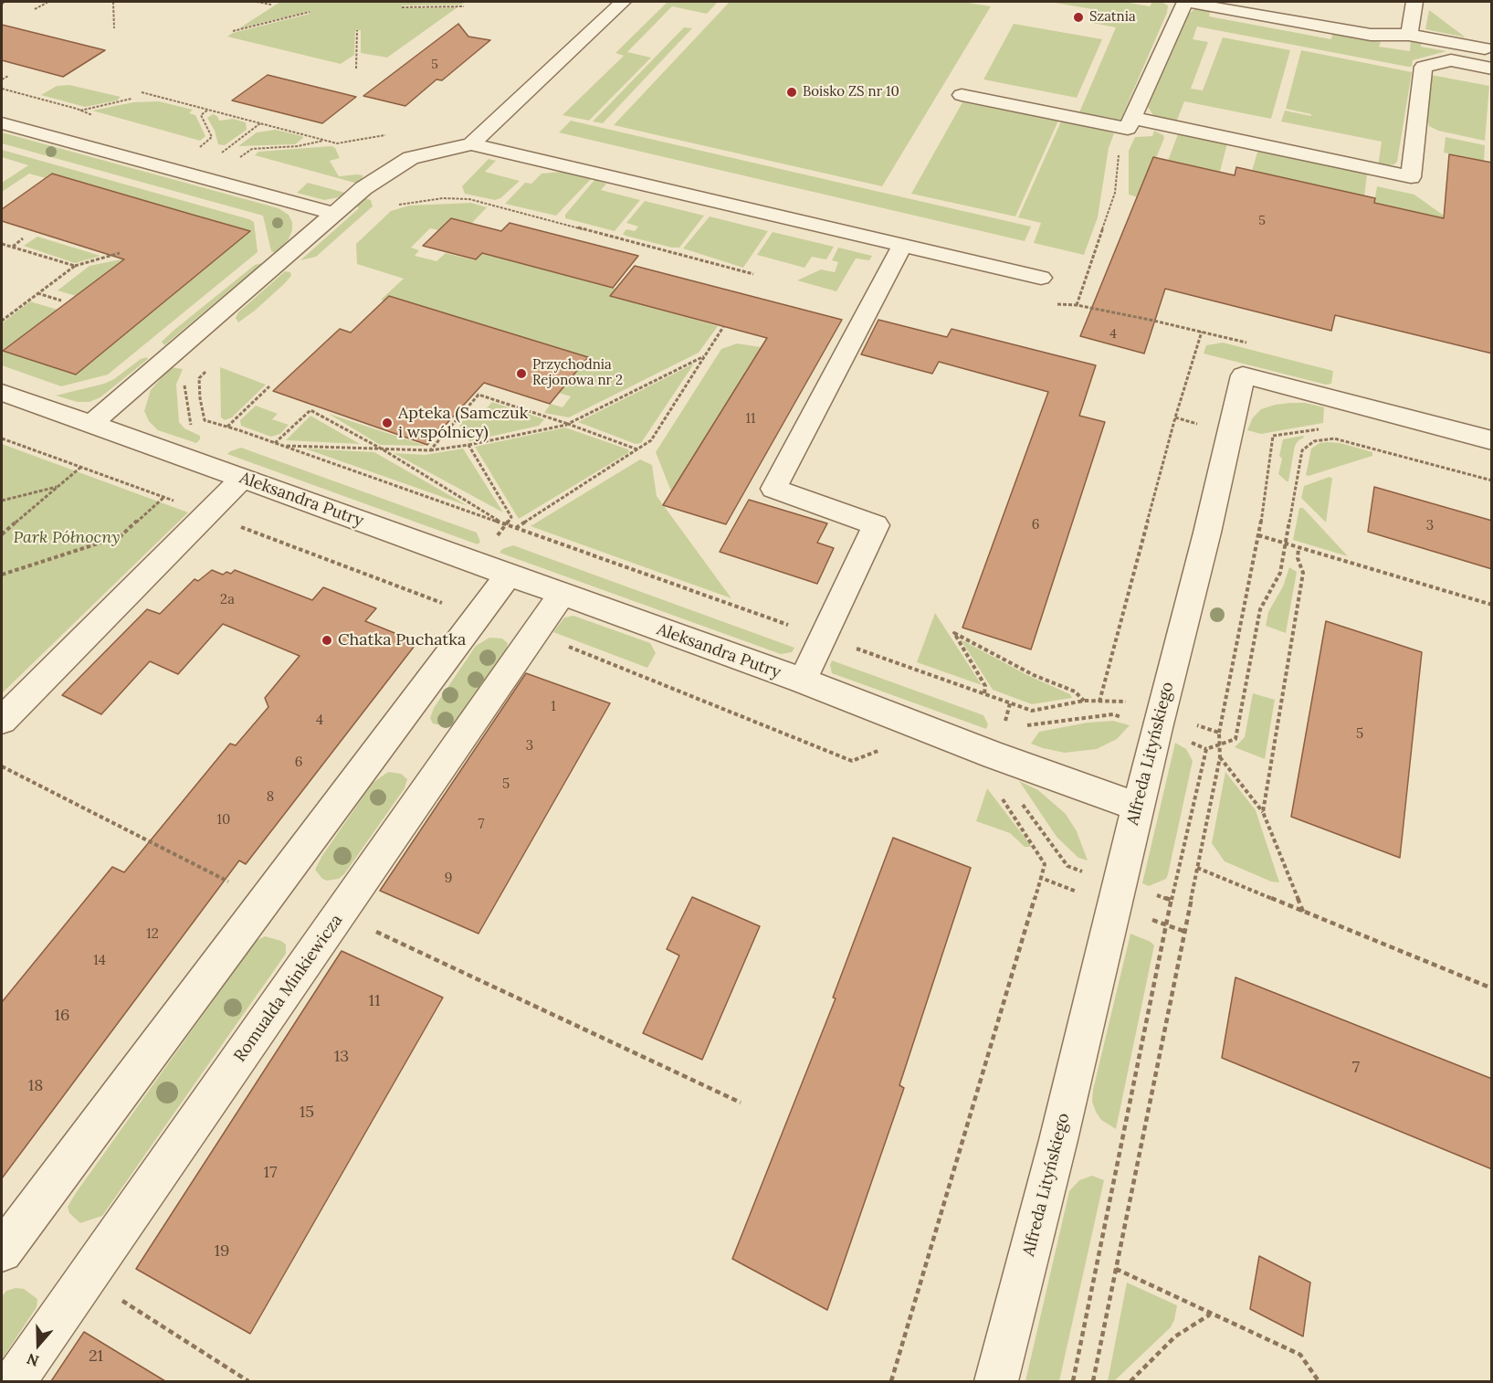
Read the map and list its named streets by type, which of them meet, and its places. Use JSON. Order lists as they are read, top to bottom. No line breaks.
{"streets":{"street":["Aleksandra Putry","Alfreda Lityńskiego","Romualda Minkiewicza"]},"crossings":[["Aleksandra Putry","Alfreda Lityńskiego"],["Aleksandra Putry","Romualda Minkiewicza"]],"parks":["Park Północny"],"places":["Szatnia","Boisko ZS nr 10","Przychodnia Rejonowa nr 2","Apteka (Samczuk i wspólnicy)","Chatka Puchatka"],"house_numbers":["5","5","4","11","6","3","2a","1","4","5","3","6","5","8","10","7","9","12","14","11","16","13","7","18","15","17","19","21"],"north":"bottom"}
